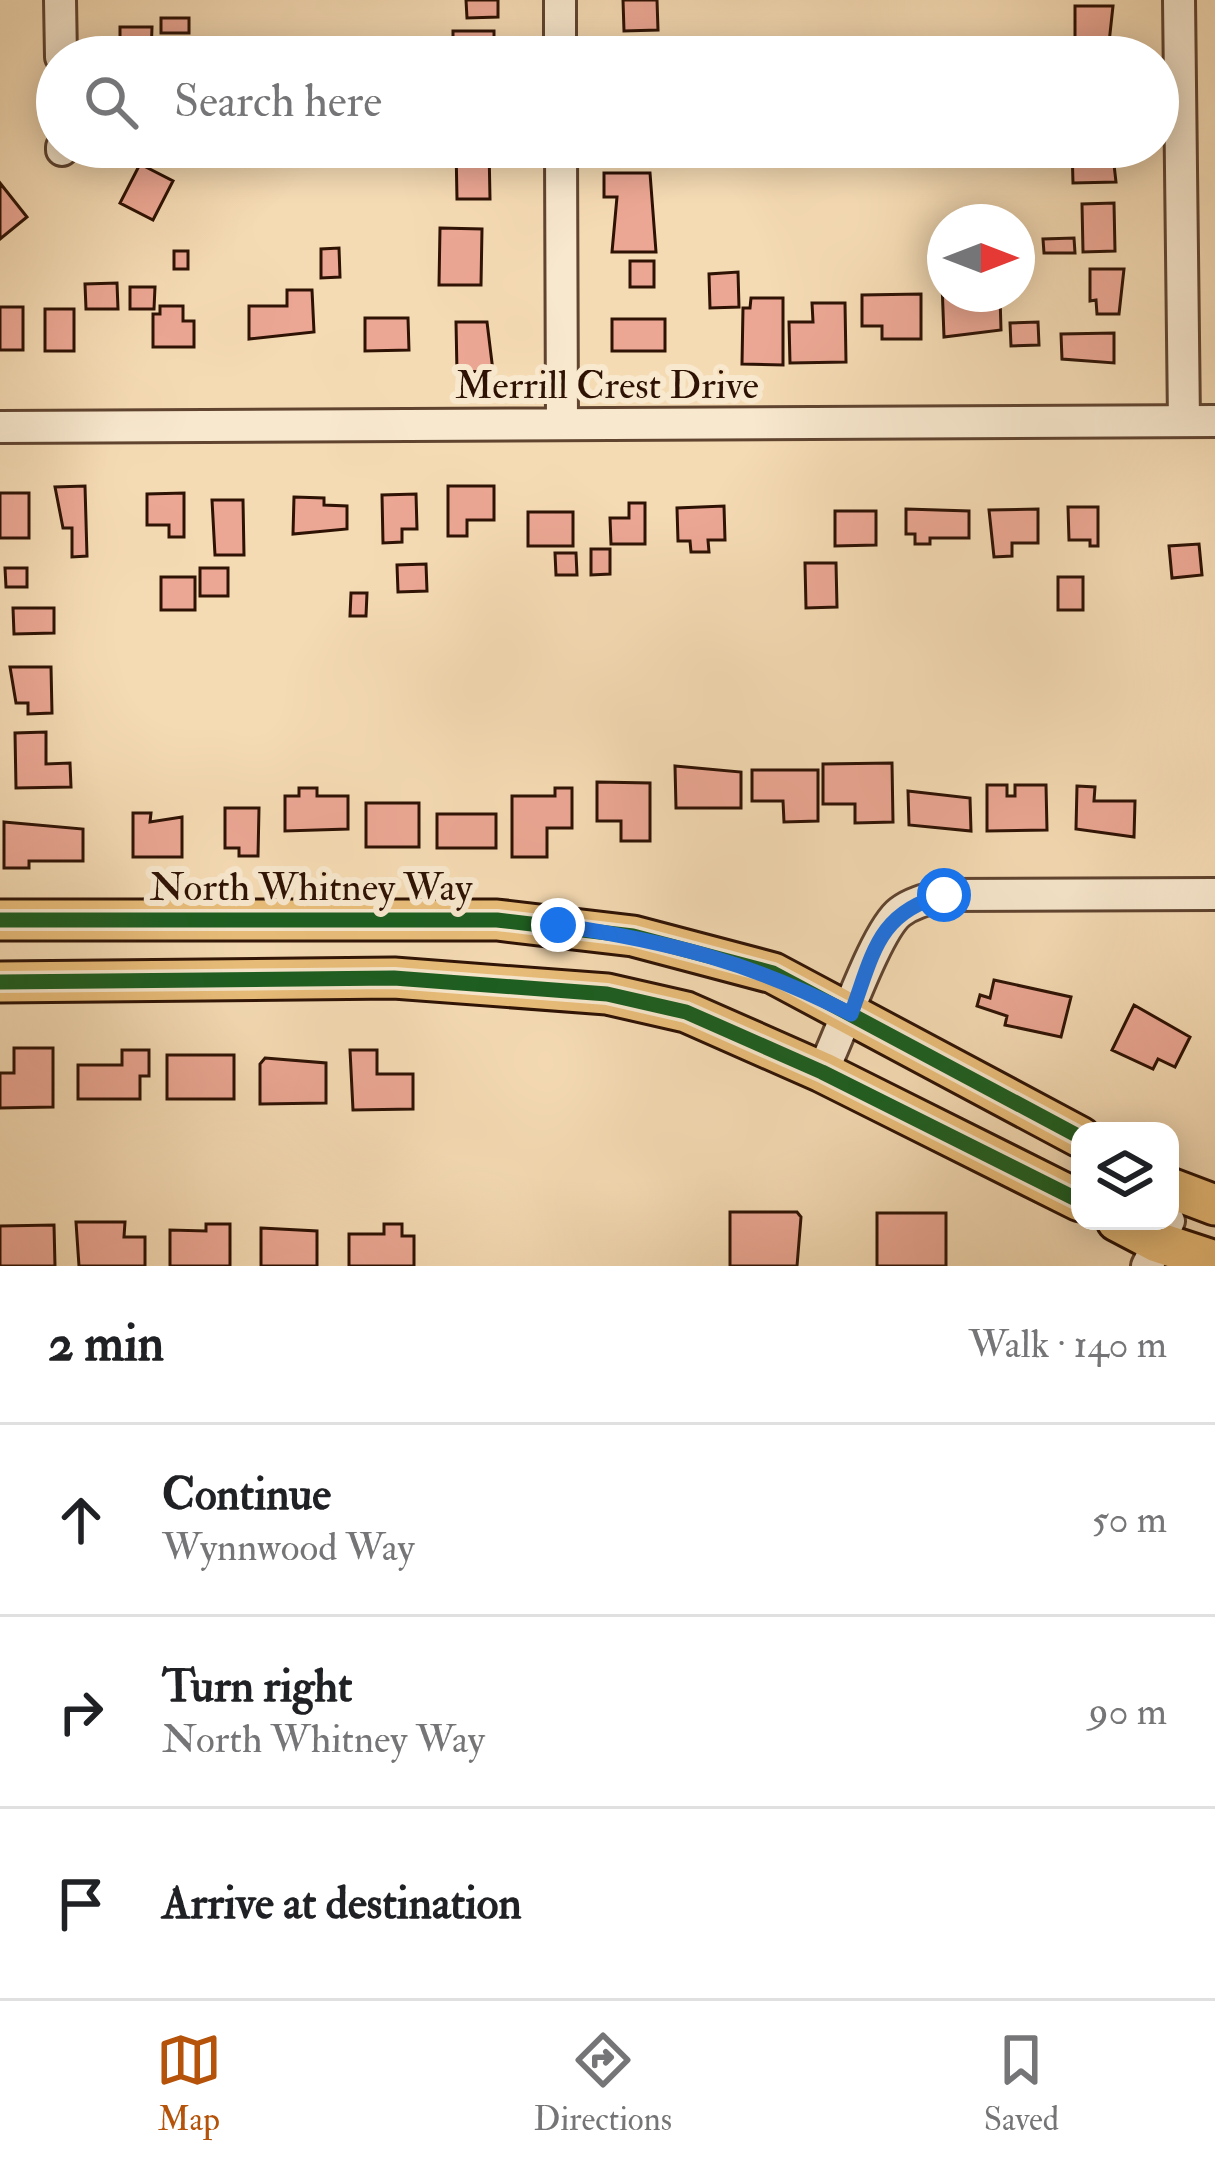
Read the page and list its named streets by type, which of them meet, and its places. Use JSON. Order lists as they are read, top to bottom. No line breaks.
{"streets":{"main road":["North Whitney Way"],"street":["Merrill Crest Drive"]},"north":"right","page":{"search":"Search here","heading":["2 min","Walk · 140 m"],"list":[["Continue","Wynnwood Way","50 m"],["Turn right","North Whitney Way","90 m"],"Arrive at destination"],"nav":["Map","Directions","Saved"]}}
